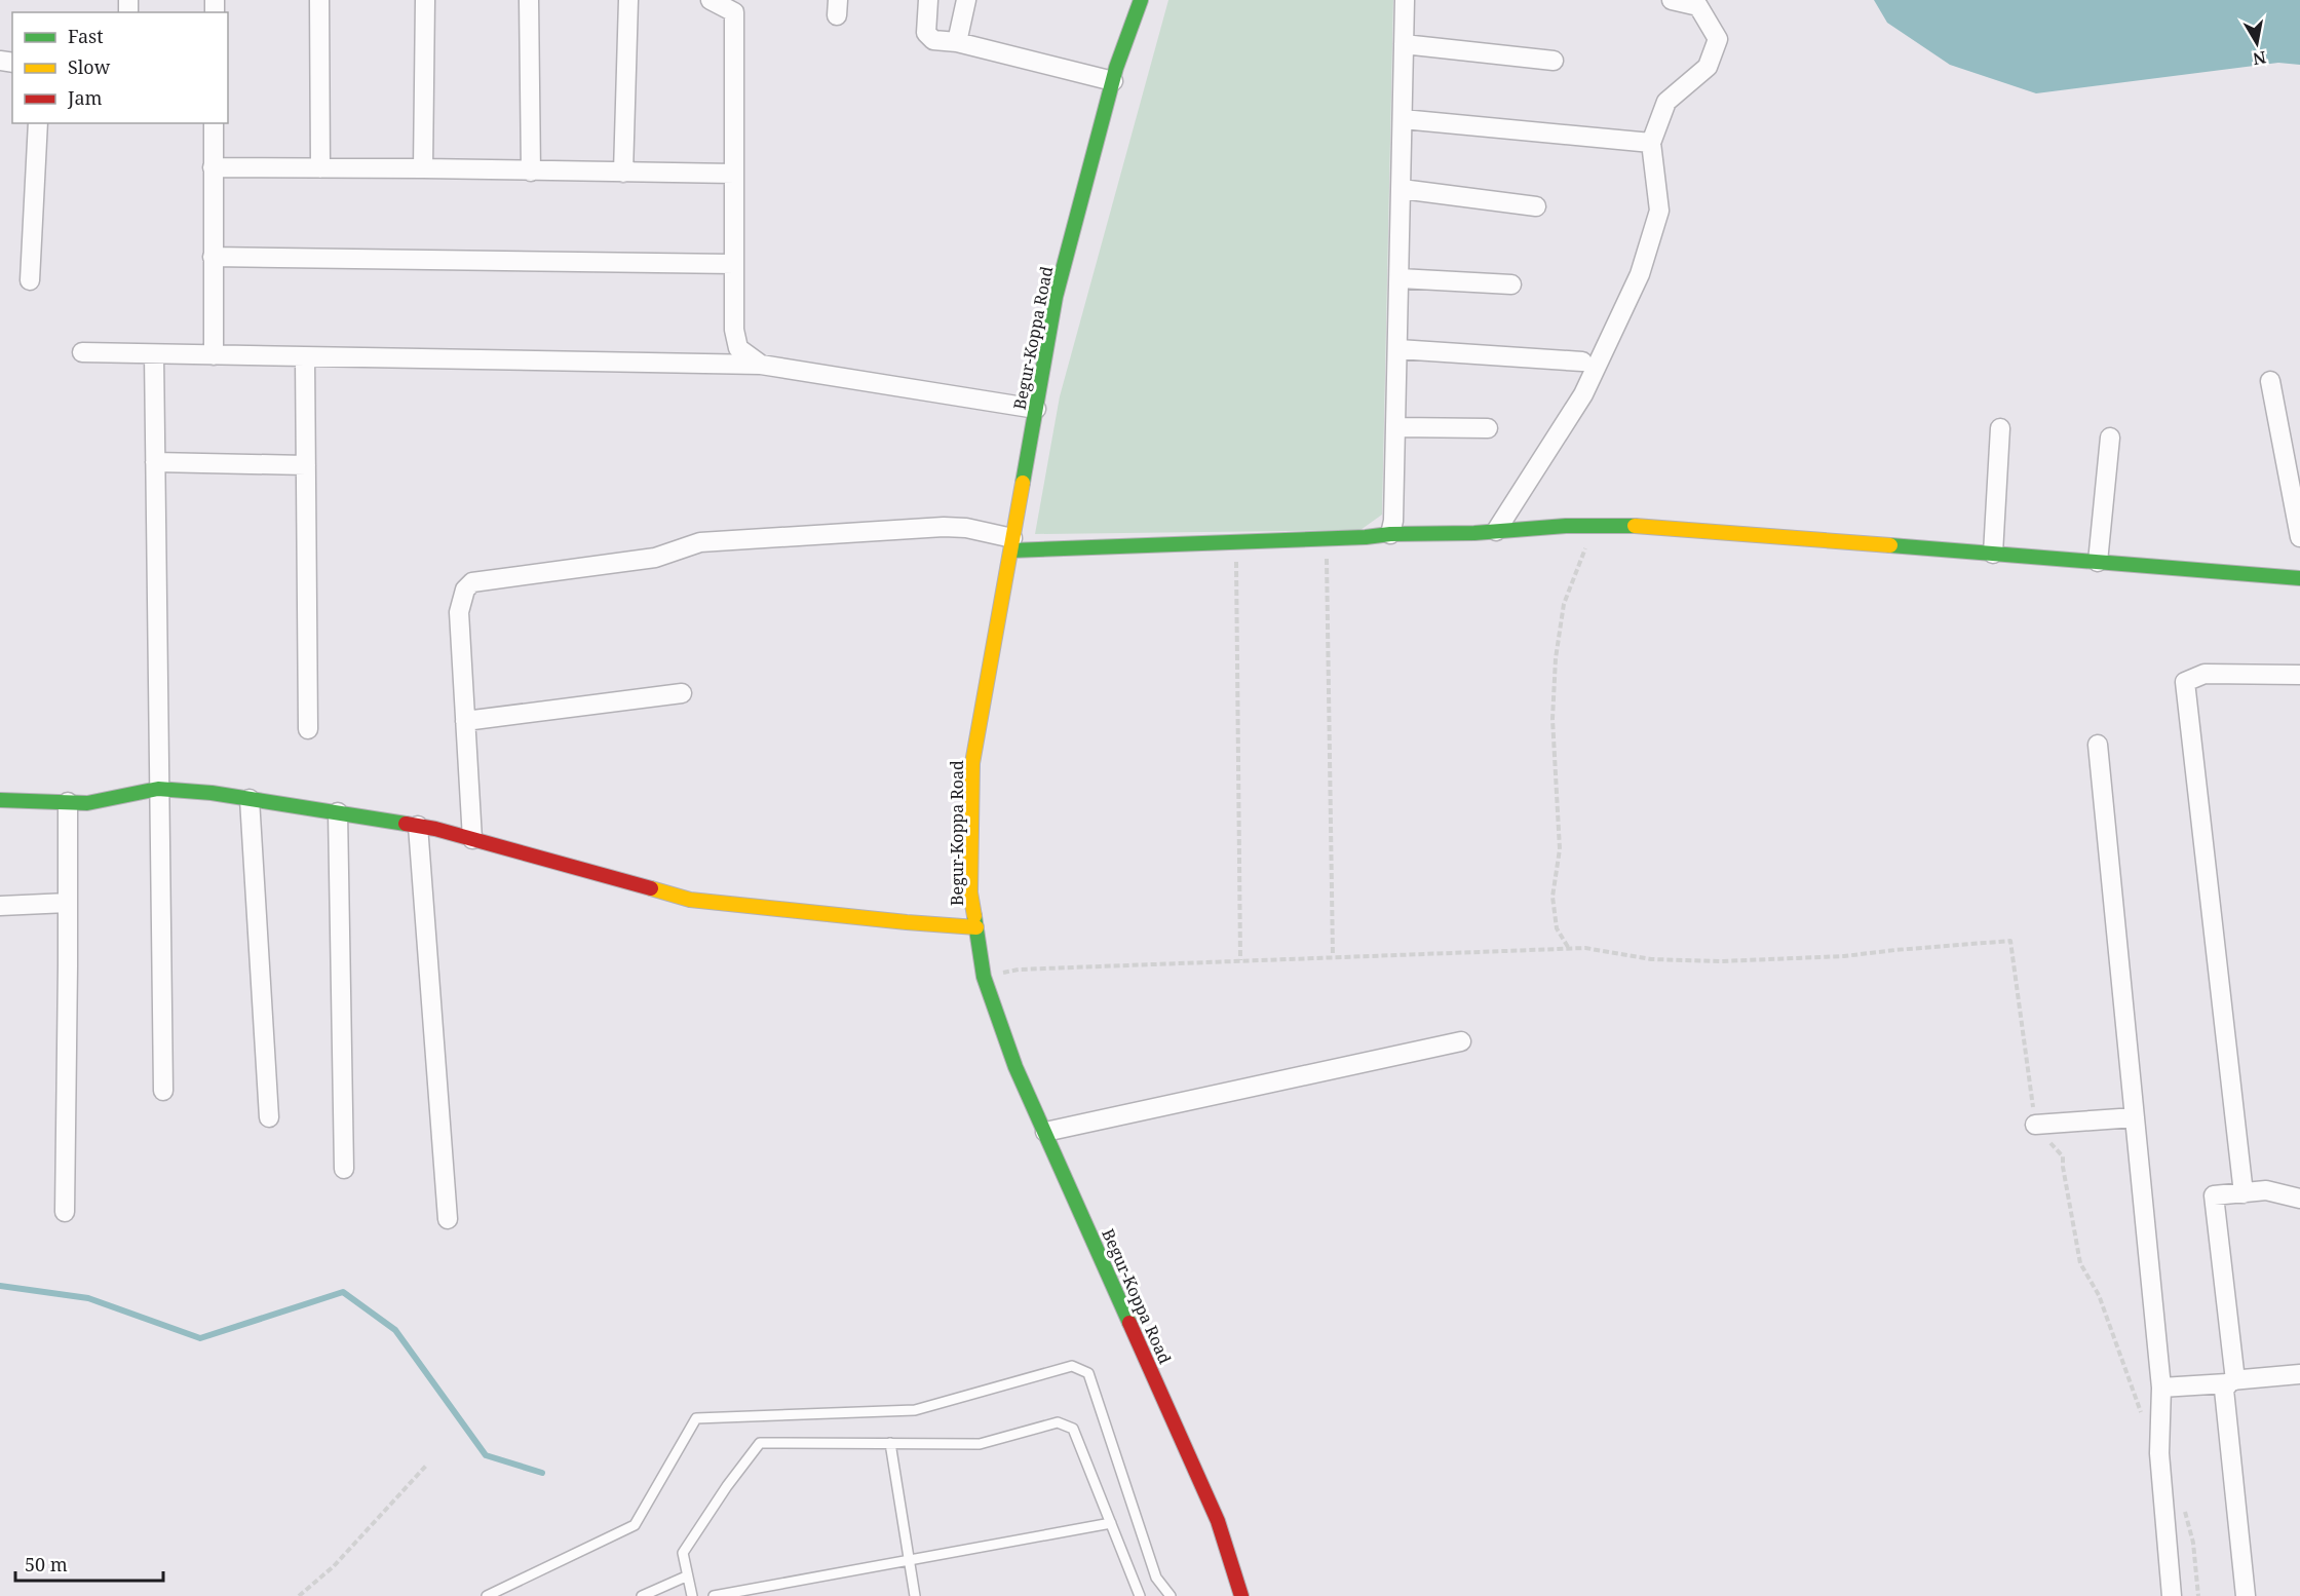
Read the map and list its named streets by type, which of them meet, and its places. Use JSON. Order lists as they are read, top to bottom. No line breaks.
{"streets":{"street":["Begur-Koppa Road"]},"legend":["Fast","Slow","Jam"],"scale_bar":"50 m","north":"bottom"}
